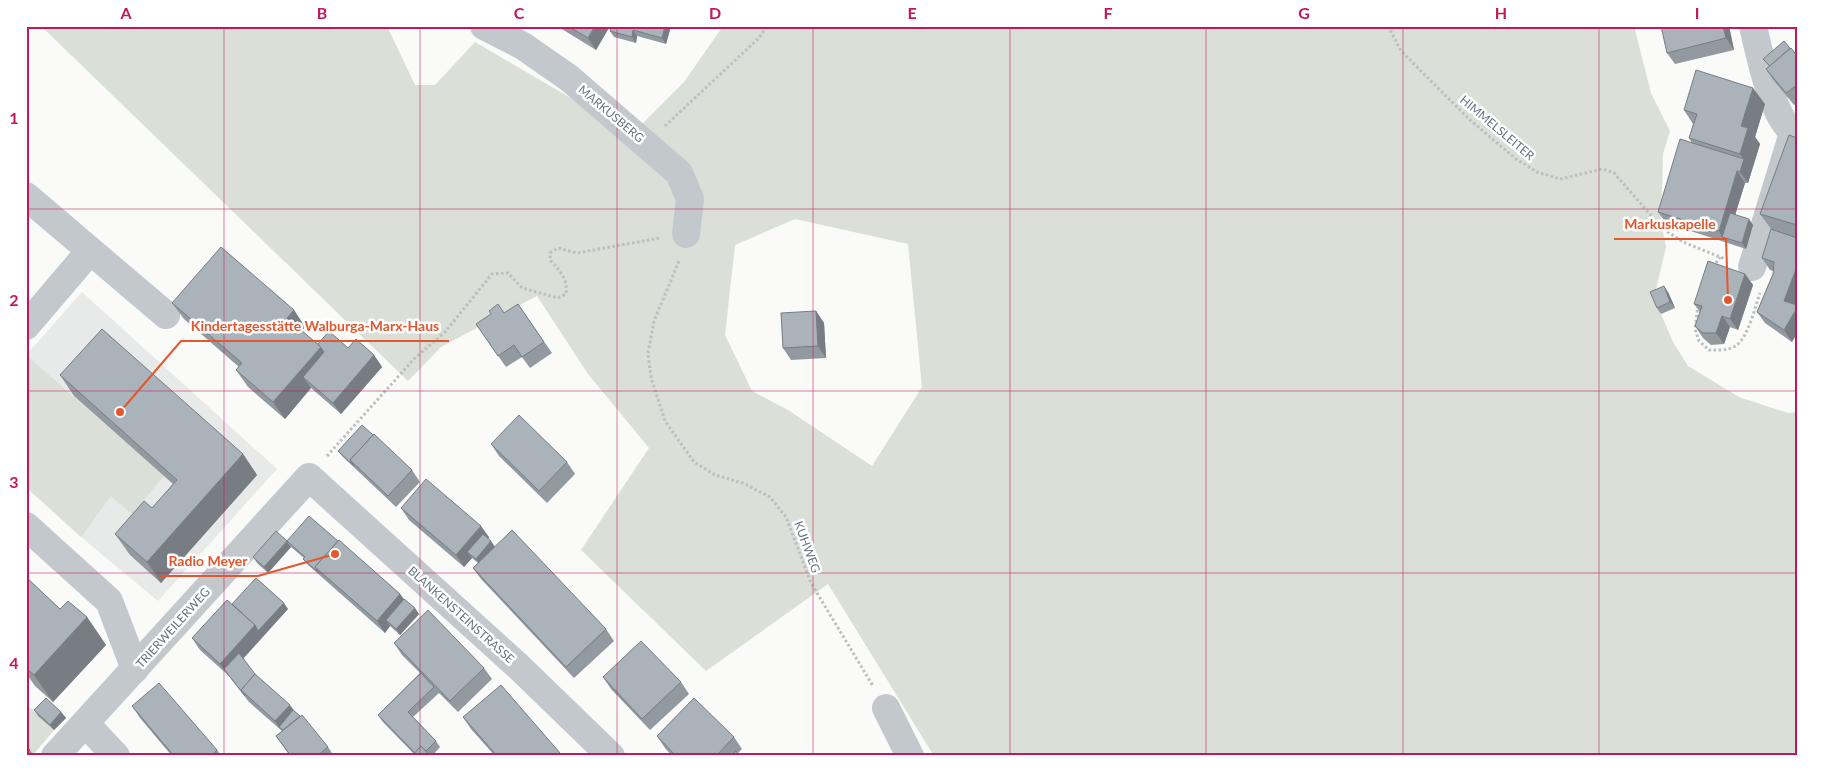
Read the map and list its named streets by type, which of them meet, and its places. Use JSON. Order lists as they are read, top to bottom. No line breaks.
{"streets":{"street":["MARKUSBERG","BLANKENSTEINSTRASSE","TRIERWEILERWEG"],"path":["HIMMELSLEITER","KUHWEG"]},"crossings":[["MARKUSBERG","KUHWEG"],["BLANKENSTEINSTRASSE","TRIERWEILERWEG"]],"places":["Markuskapelle","Kindertagesstätte Walburga-Marx-Haus","Radio Meyer"],"grid":{"columns":["A","B","C","D","E","F","G","H","I"],"rows":["1","2","3","4"]}}
